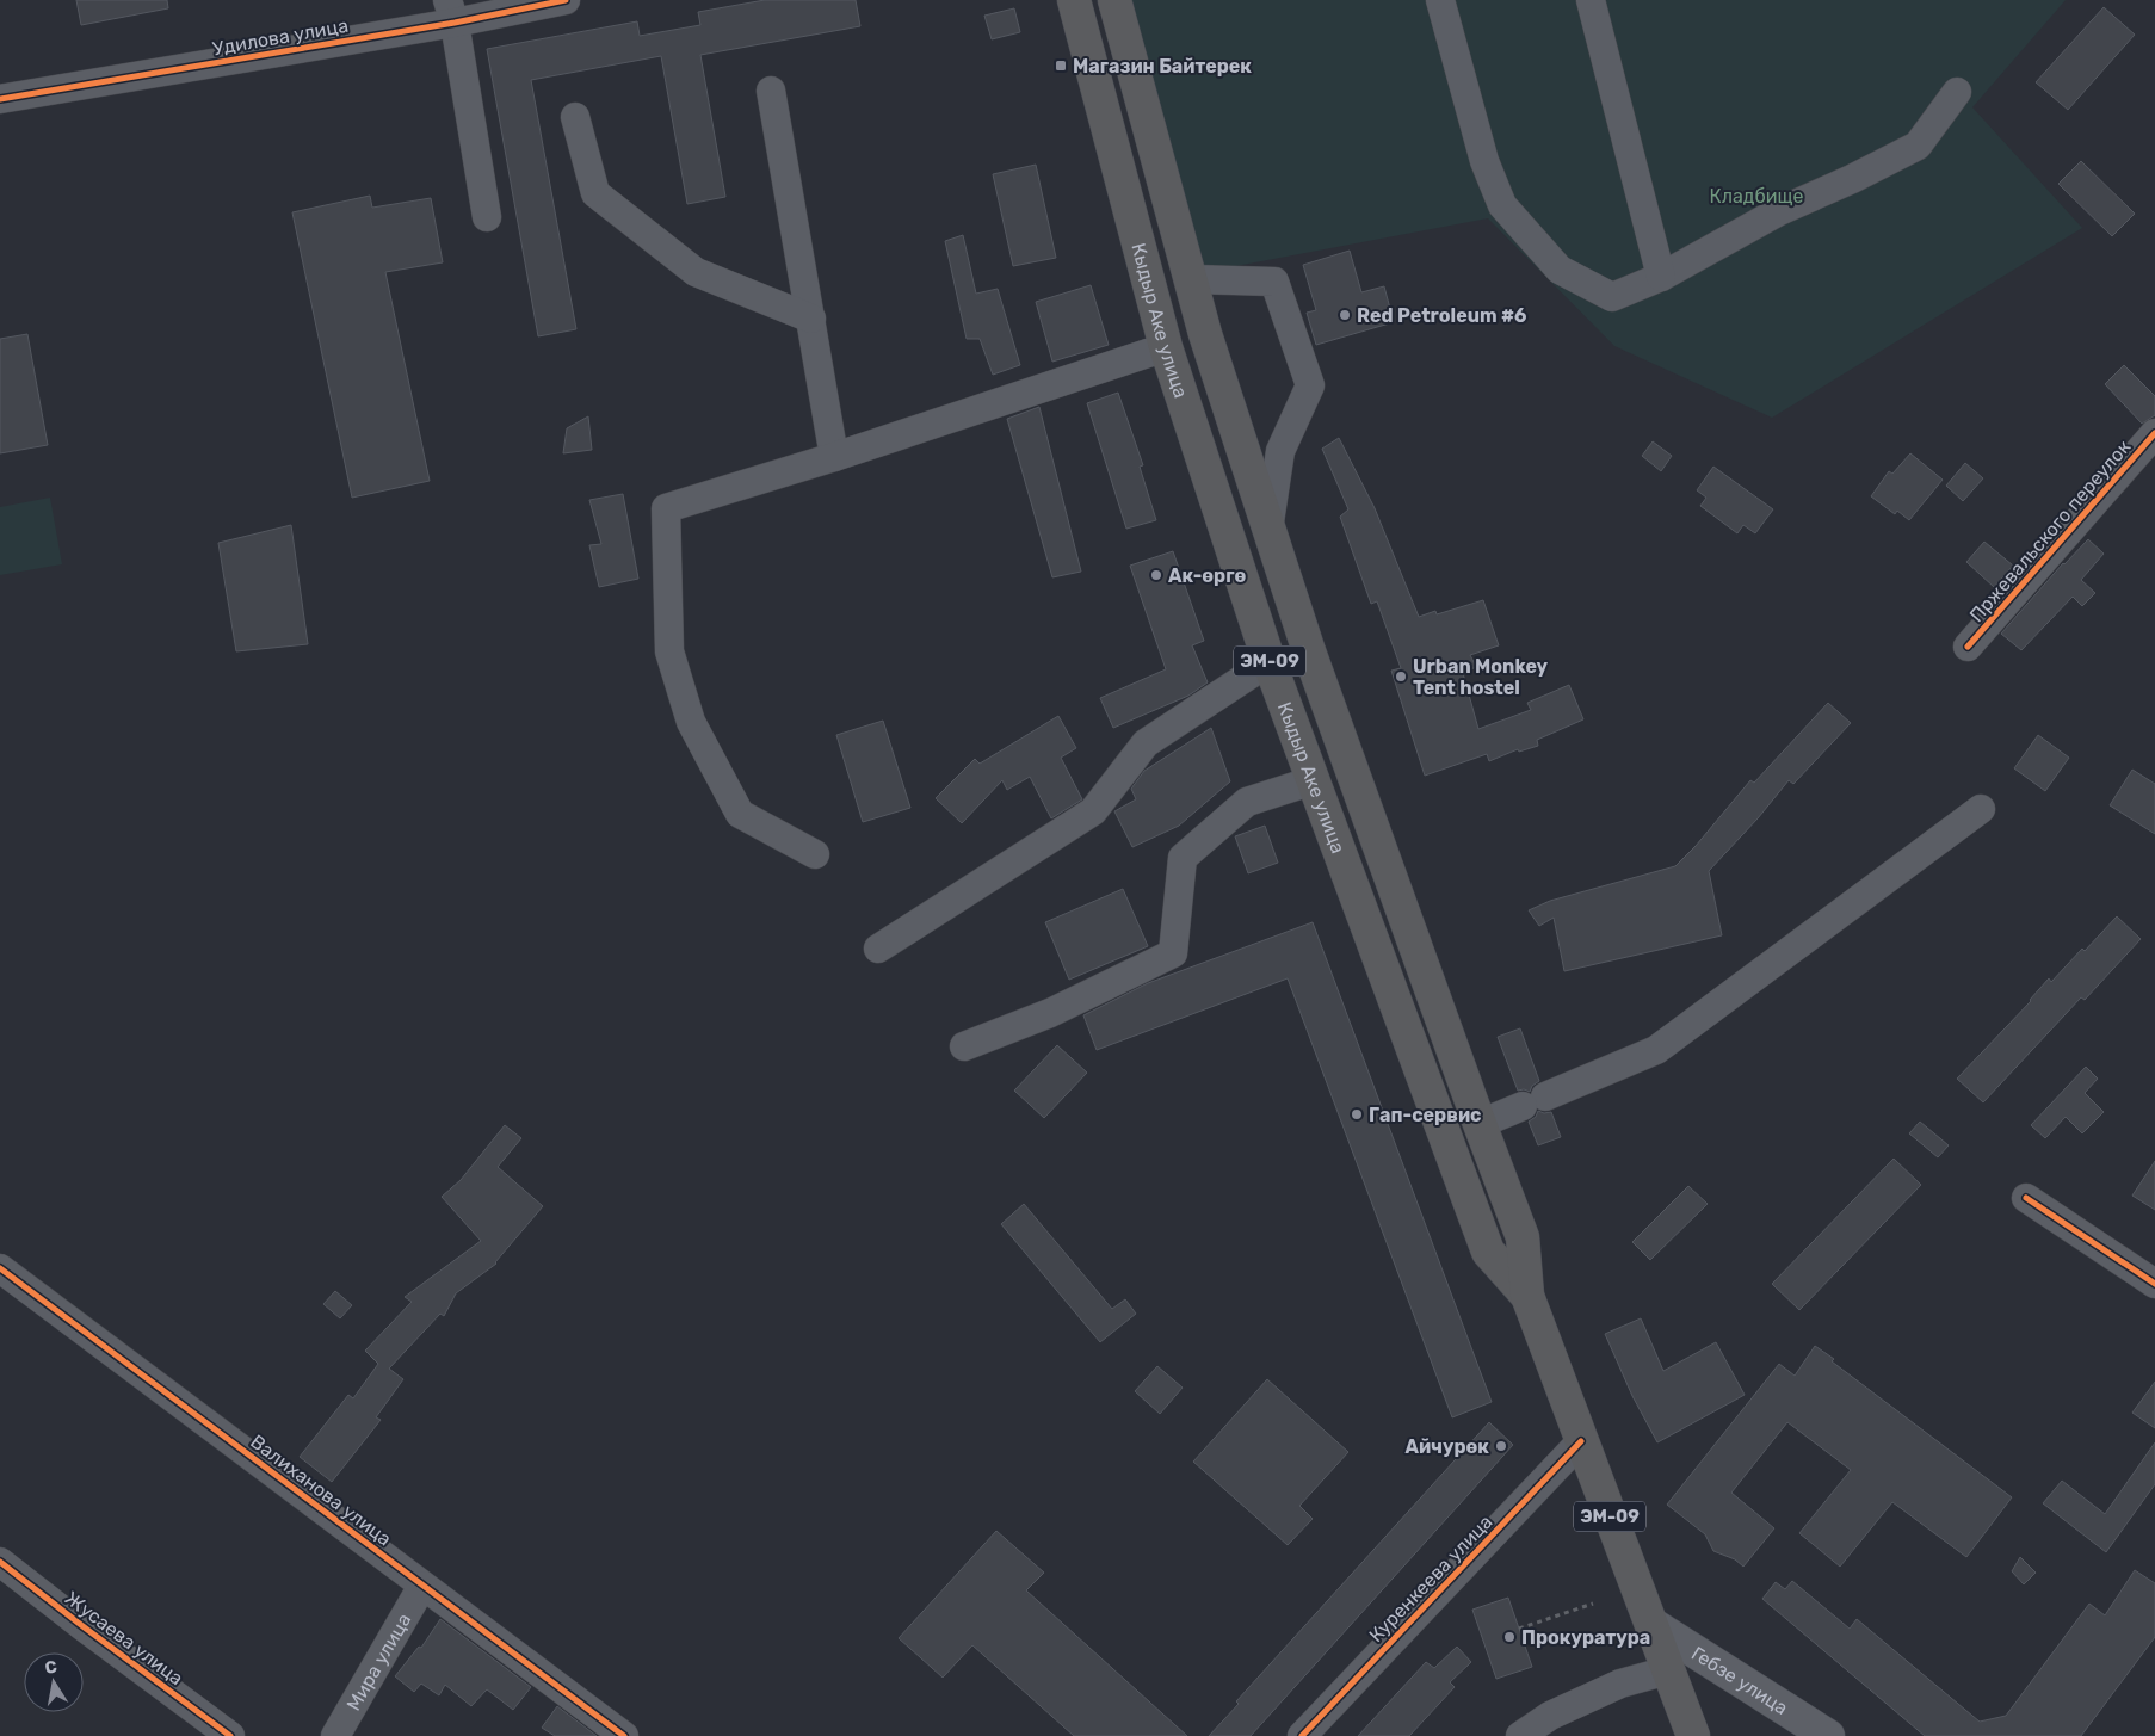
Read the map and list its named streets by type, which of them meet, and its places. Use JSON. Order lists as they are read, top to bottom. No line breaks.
{"streets":{"highway":["Кыдыр Аке улица","ЭМ-09"],"main road":["Гебзе улица"],"street":["Удилова улица","Пржевальского переулок","Валиханова улица","Куренкеева улица","Жусаева улица","Мира улица"]},"crossings":[["Кыдыр Аке улица","Куренкеева улица"],["Кыдыр Аке улица","Гебзе улица"],["Валиханова улица","Мира улица"]],"parks":["Кладбище"],"places":{"transit":["Магазин Байтерек"],"other":["Red Petroleum #6","Ак-өргө","Urban Monkey Tent hostel","Гап-сервис","Айчурөк","Прокуратура"]},"north":"top"}
